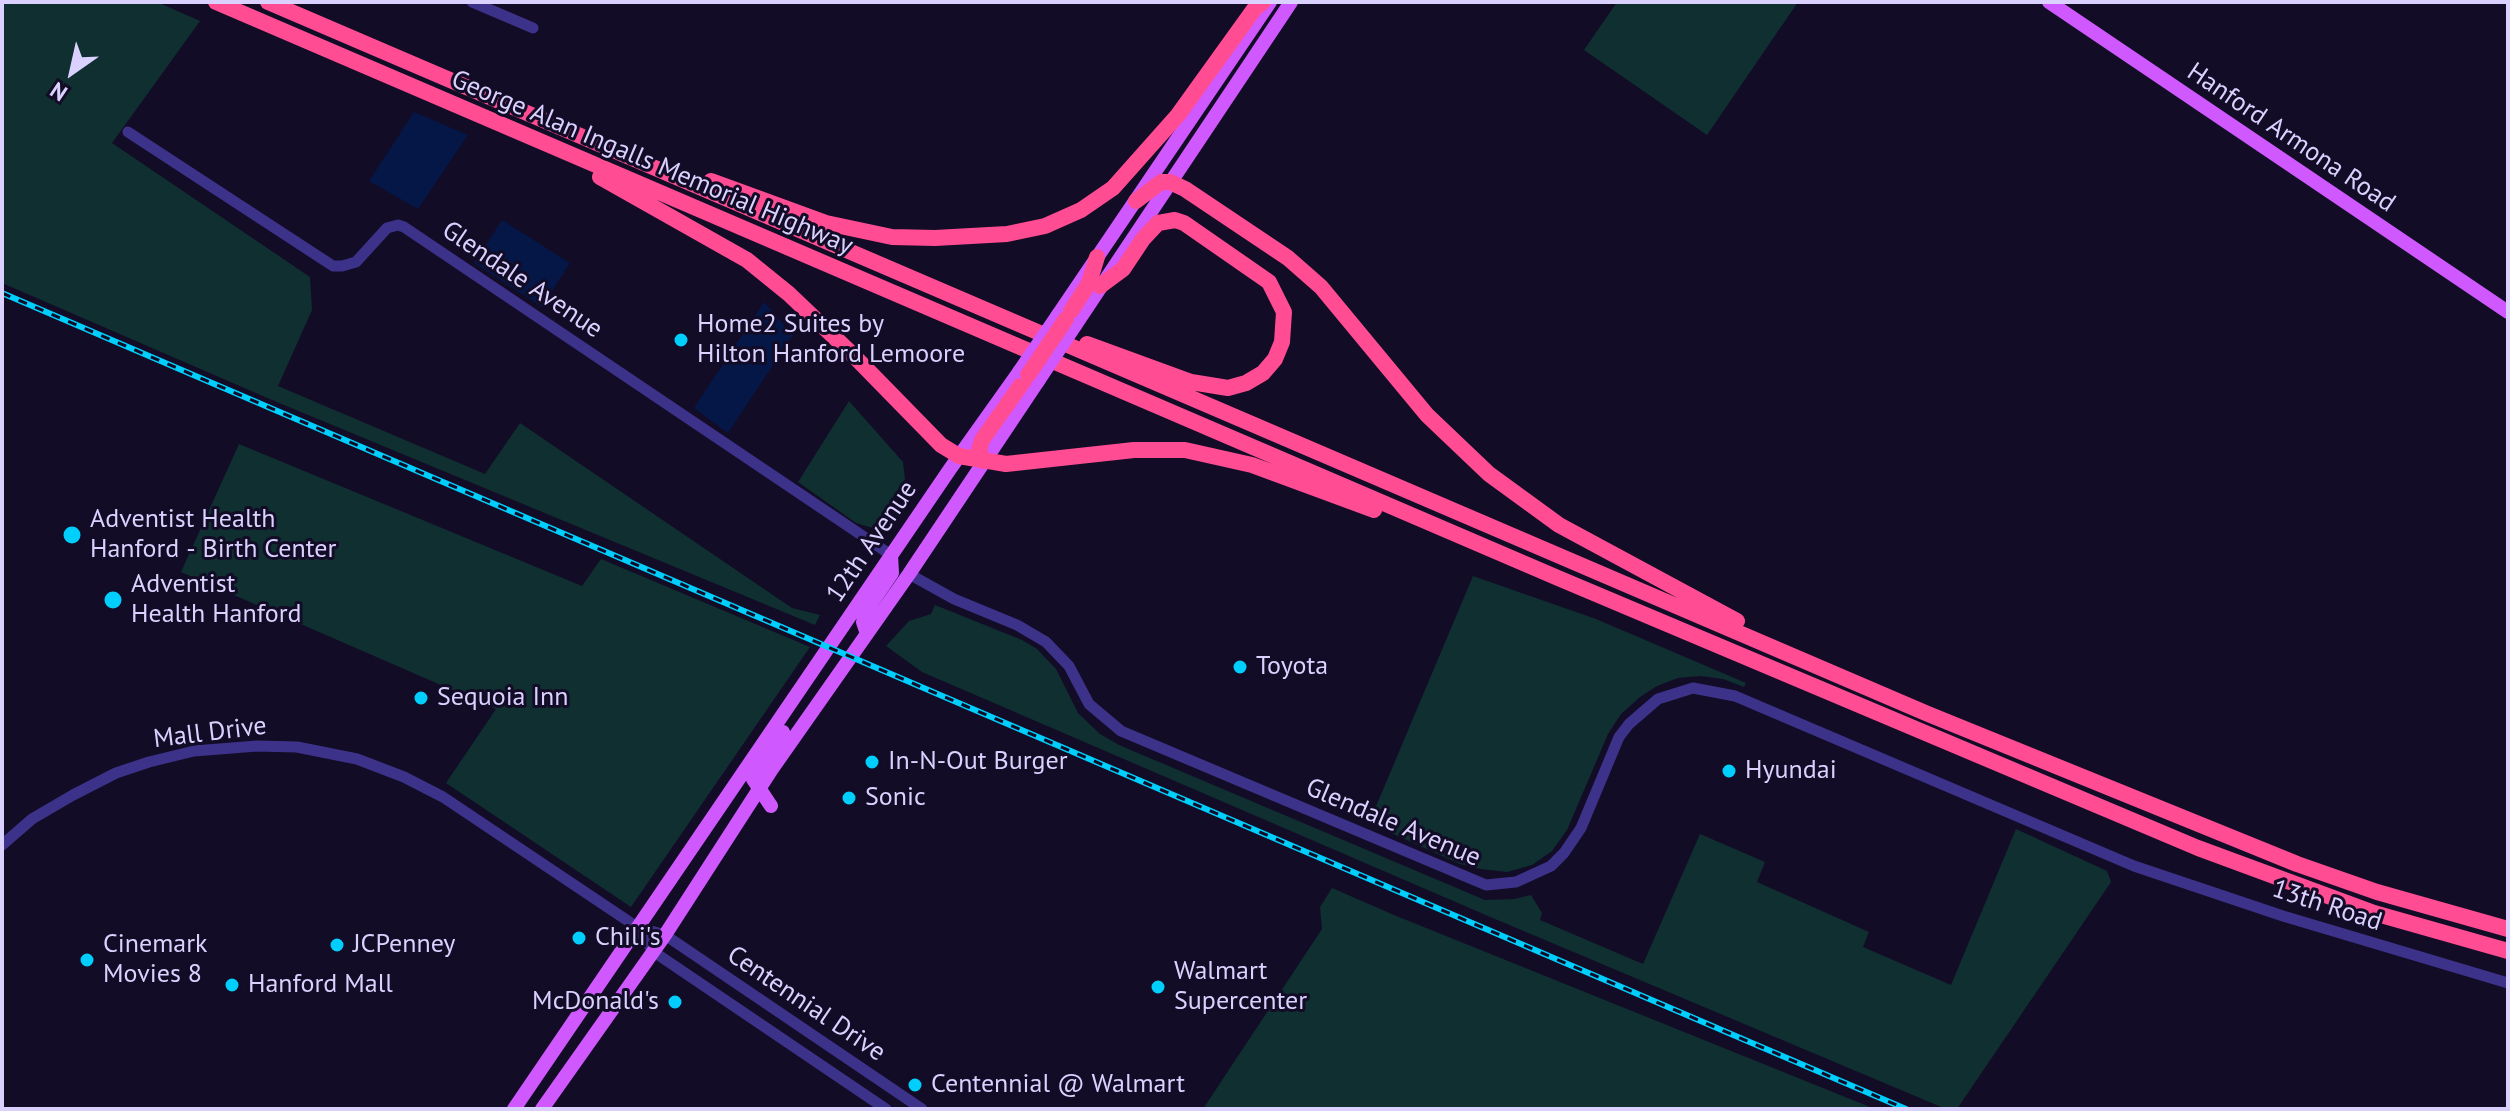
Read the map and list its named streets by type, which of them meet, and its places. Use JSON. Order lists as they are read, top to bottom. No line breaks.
{"streets":{"highway":["George Alan Ingalls Memorial Highway"],"main road":["Hanford Armona Road","12th Avenue"],"street":["Glendale Avenue","Mall Drive","13th Road","Centennial Drive"]},"crossings":[["Glendale Avenue","12th Avenue"],["Glendale Avenue","13th Road"],["12th Avenue","Mall Drive"],["12th Avenue","Centennial Drive"],["Mall Drive","Centennial Drive"]],"places":["Home2 Suites by Hilton Hanford Lemoore","Adventist Health Hanford - Birth Center","Adventist Health Hanford","Toyota","Sequoia Inn","In-N-Out Burger","Hyundai","Sonic","Chili's","JCPenney","Cinemark Movies 8","Hanford Mall","Walmart Supercenter","McDonald's","Centennial @ Walmart"],"north":"bottom left"}
